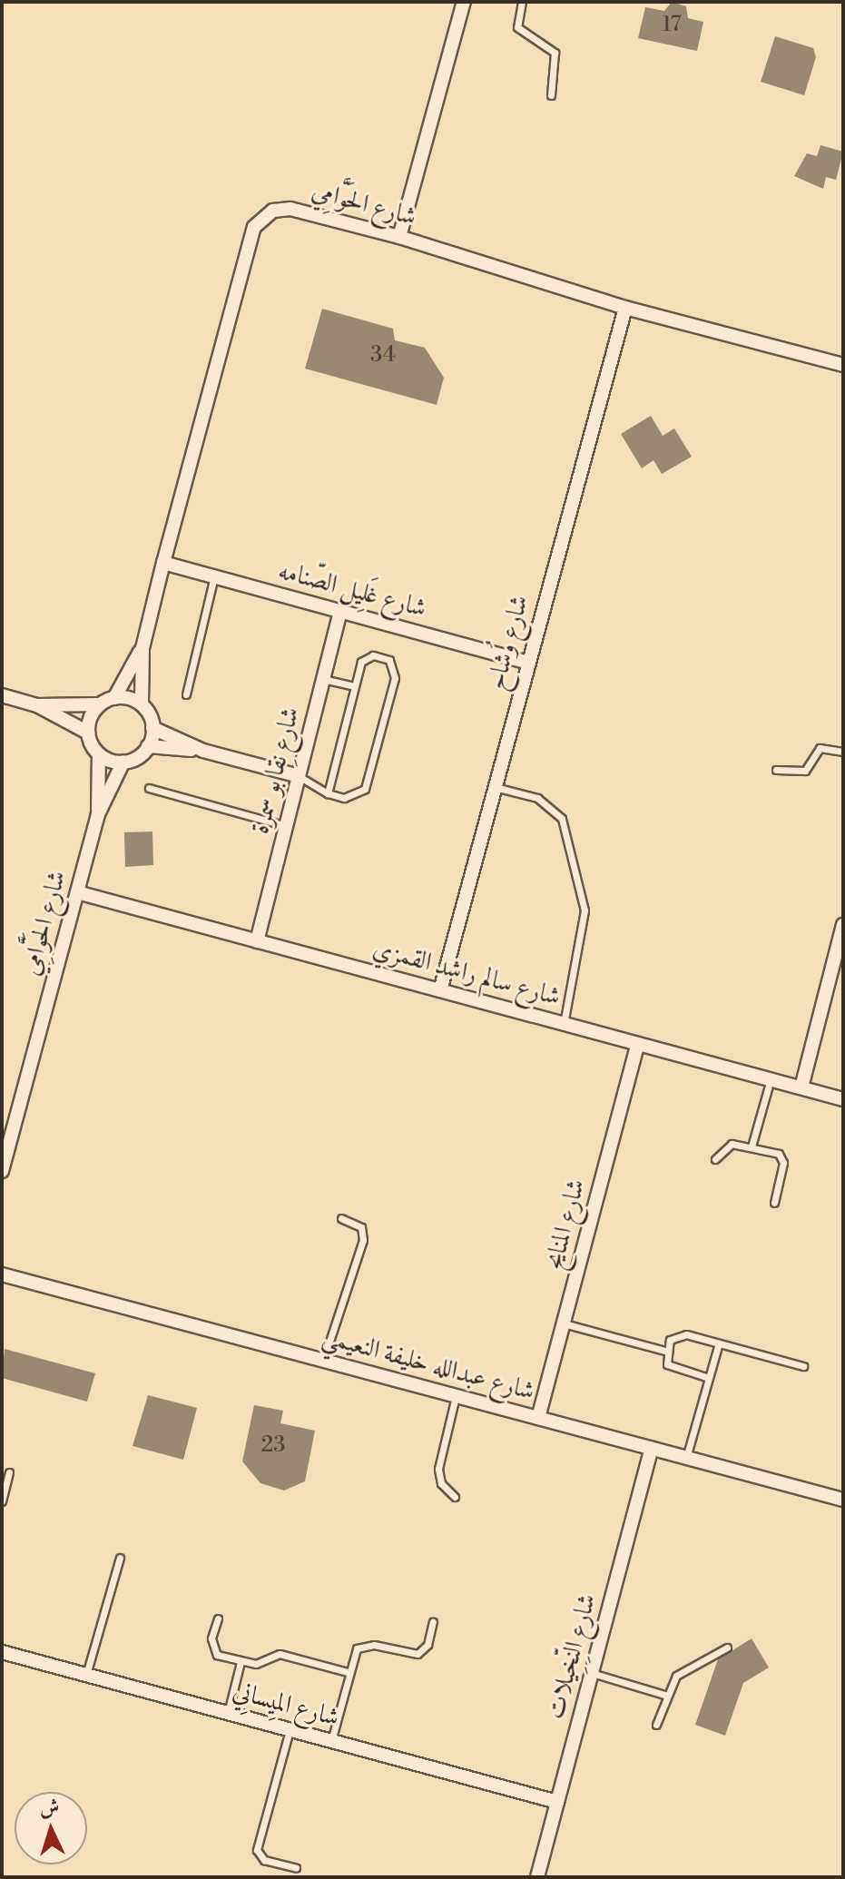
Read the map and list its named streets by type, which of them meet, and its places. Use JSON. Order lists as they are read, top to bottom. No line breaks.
{"streets":{"street":["شارع الحَوَّامِي","شارع غَلِيل الصّنامه","شارع وُشاح","شارع نِقا بو سمرة","شارع سالم راشد القمزي","شارع المنايح","شارع عبدالله خليفة النعيمي","شارع النِّخِيلات","شارع المِيسانِي"]},"crossings":[["شارع الحَوَّامِي","شارع غَلِيل الصّنامه"],["شارع الحَوَّامِي","شارع وُشاح"],["شارع الحَوَّامِي","شارع سالم راشد القمزي"],["شارع غَلِيل الصّنامه","شارع وُشاح"],["شارع غَلِيل الصّنامه","شارع نِقا بو سمرة"],["شارع وُشاح","شارع سالم راشد القمزي"],["شارع نِقا بو سمرة","شارع سالم راشد القمزي"],["شارع سالم راشد القمزي","شارع المنايح"],["شارع المنايح","شارع عبدالله خليفة النعيمي"],["شارع عبدالله خليفة النعيمي","شارع النِّخِيلات"],["شارع النِّخِيلات","شارع المِيسانِي"]],"house_numbers":["17","34","23"],"north":"top"}
